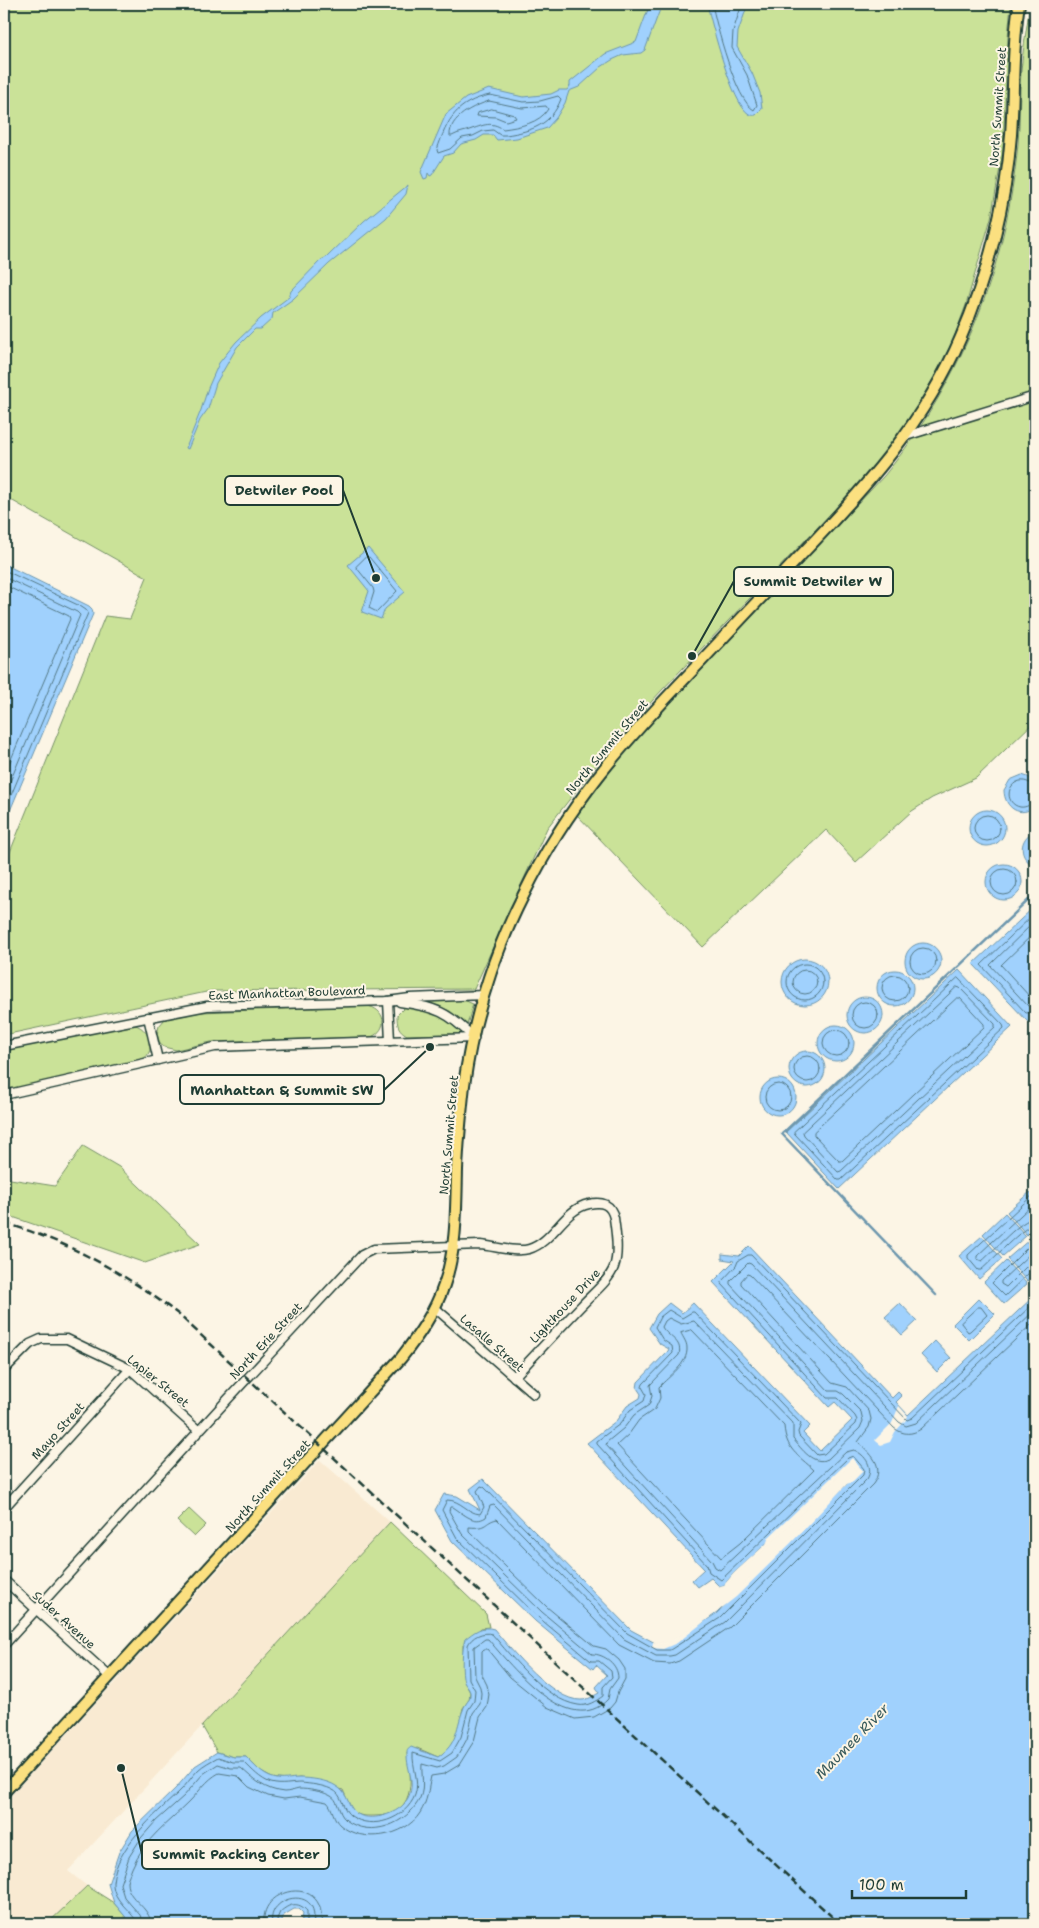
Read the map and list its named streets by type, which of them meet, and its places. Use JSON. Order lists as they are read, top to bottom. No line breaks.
{"streets":{"main road":["North Summit Street"],"street":["East Manhattan Boulevard","Lighthouse Drive","North Erie Street","Lasalle Street","Lapier Street","Mayo Street","Suder Avenue"]},"crossings":[["North Summit Street","East Manhattan Boulevard"],["North Summit Street","North Erie Street"],["North Summit Street","Lasalle Street"],["North Summit Street","Suder Avenue"],["Lighthouse Drive","North Erie Street"],["Lighthouse Drive","Lasalle Street"],["North Erie Street","Lapier Street"],["North Erie Street","Suder Avenue"],["Lapier Street","Mayo Street"]],"water":["Maumee River"],"places":["Detwiler Pool","Summit Detwiler W","Manhattan & Summit SW","Summit Packing Center"],"scale_bar":"100 m"}
